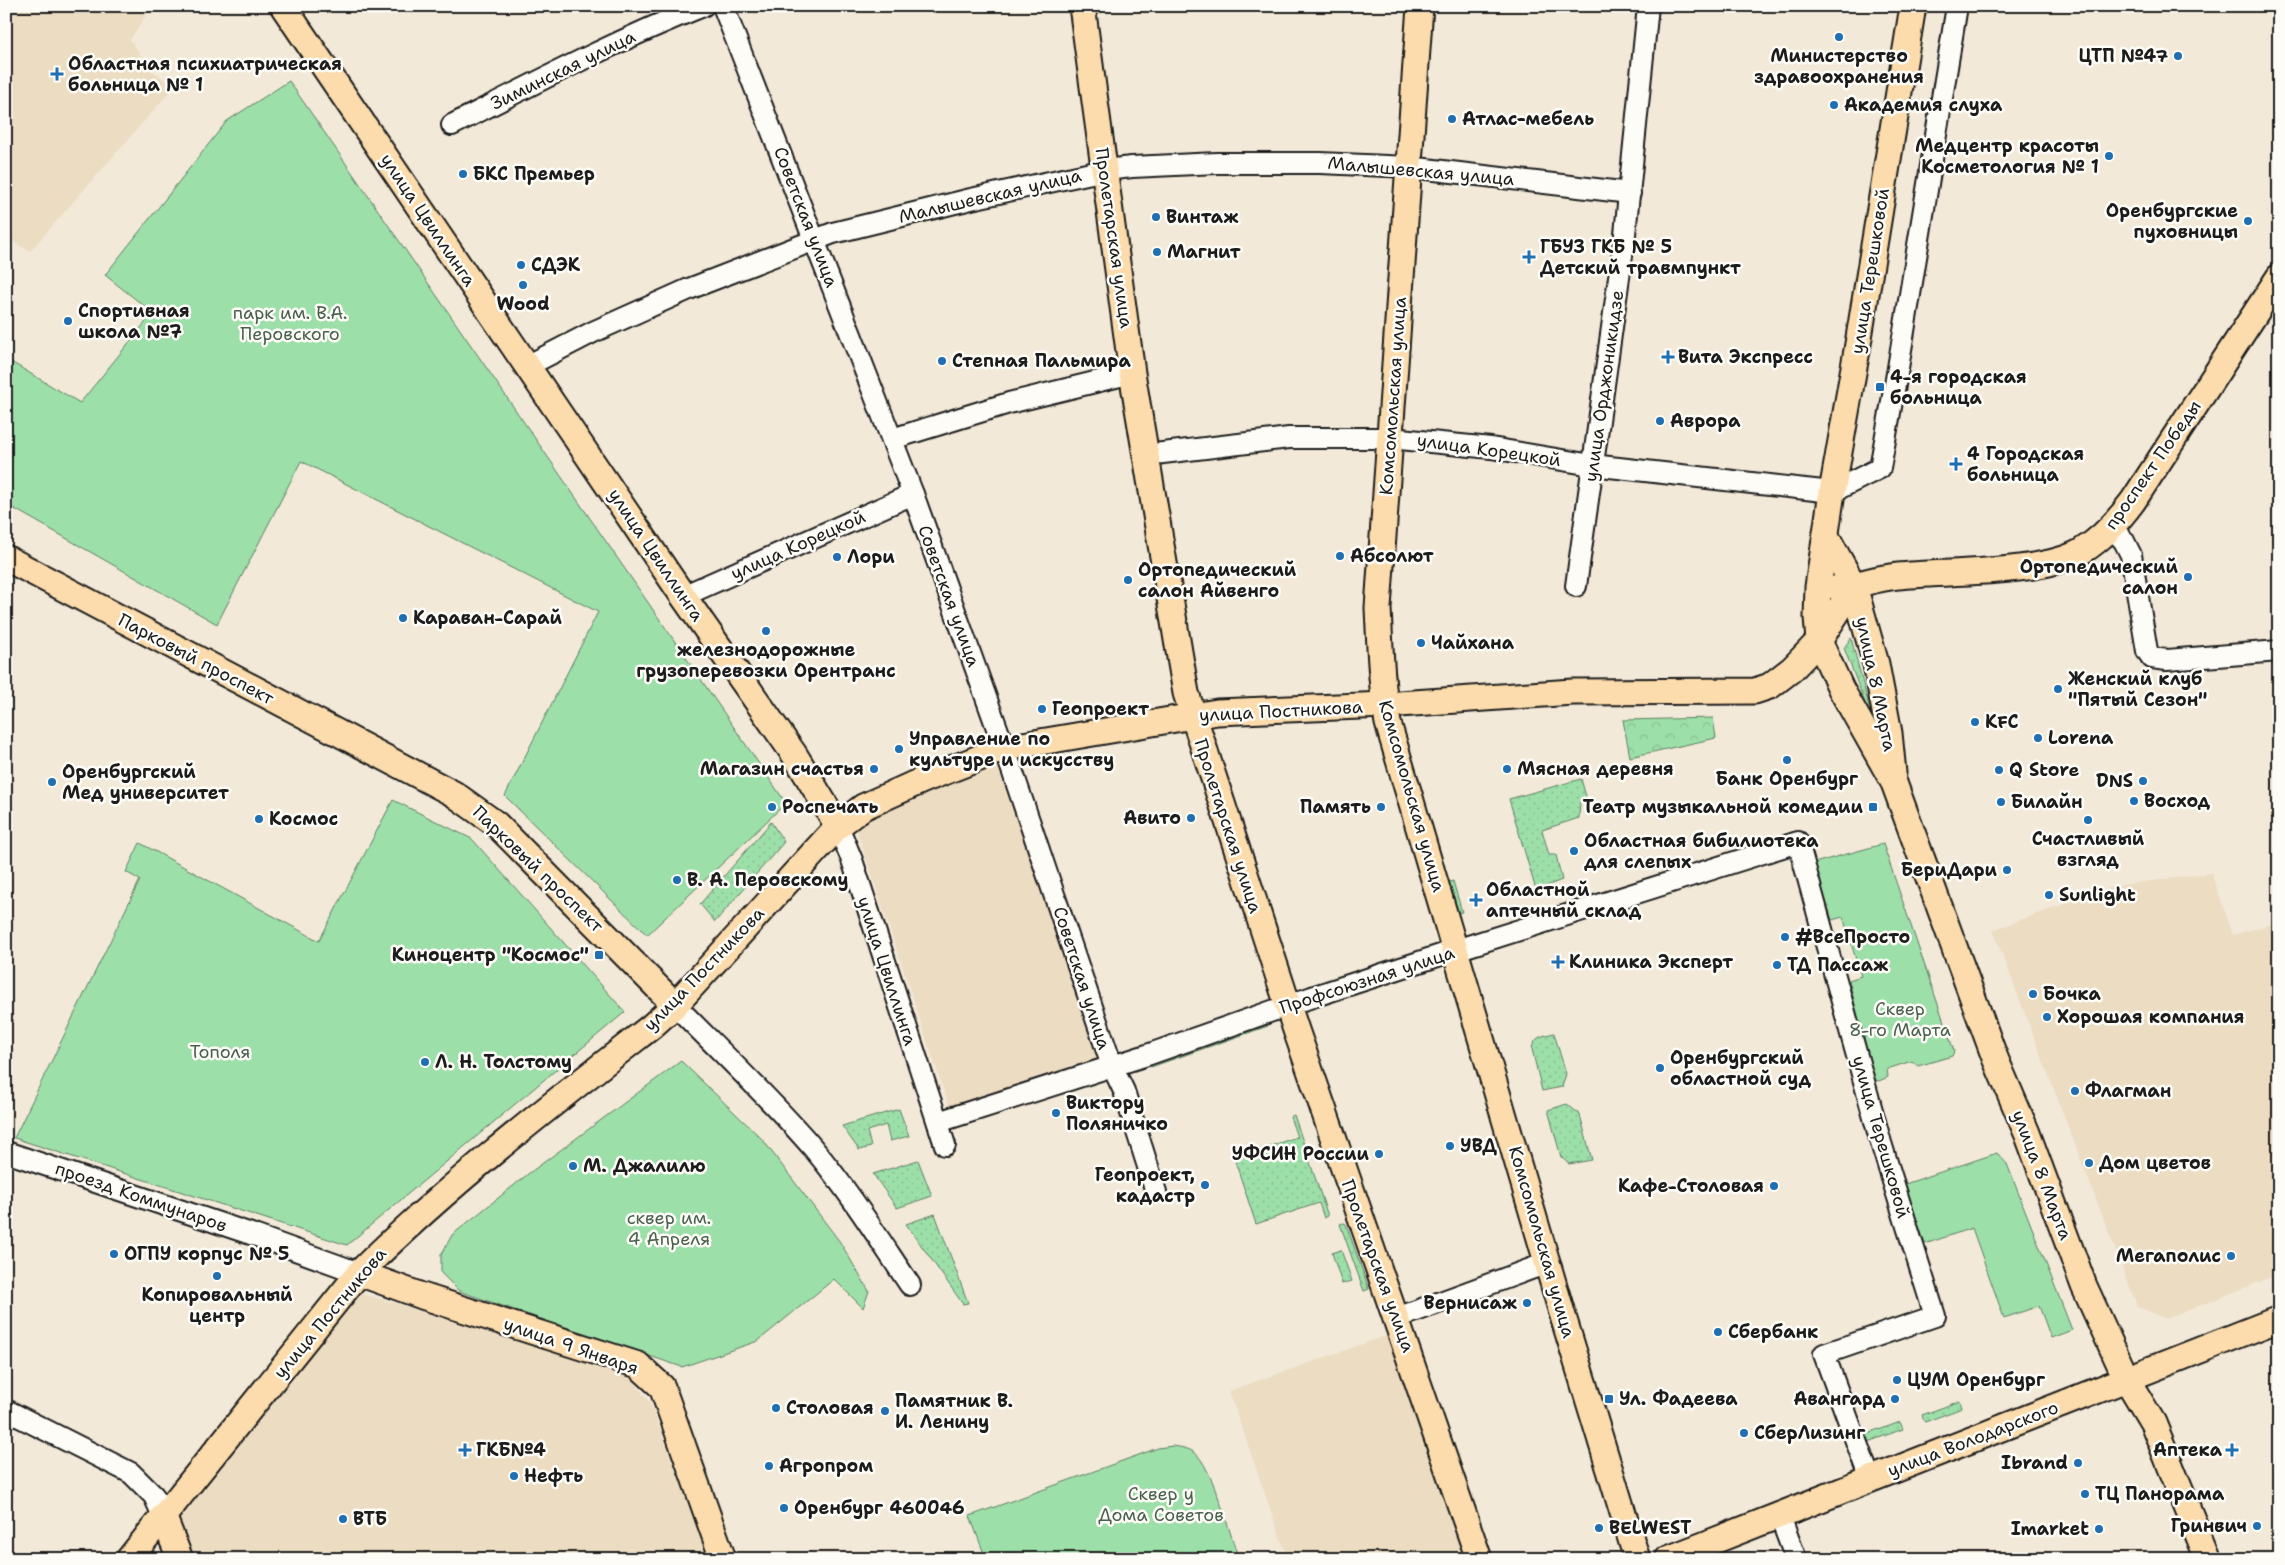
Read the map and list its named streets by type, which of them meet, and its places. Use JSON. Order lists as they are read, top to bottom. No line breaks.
{"streets":{"main road":["улица Цвиллинга","Пролетарская улица","улица Терешковой","Комсомольская улица","проспект Победы","Парковый проспект","улица 8 Марта","улица Постникова","улица 9 Января","улица Володарского"],"street":["Зиминская улица","Малышевская улица","Советская улица","улица Орджоникидзе","улица Корецкой","Профсоюзная улица","проезд Коммунаров"]},"crossings":[["Малышевская улица","Советская улица"],["Малышевская улица","улица Цвиллинга"],["Малышевская улица","Пролетарская улица"],["Малышевская улица","улица Орджоникидзе"],["Малышевская улица","Комсомольская улица"],["Советская улица","улица Корецкой"],["Советская улица","улица Постникова"],["Советская улица","Профсоюзная улица"],["улица Цвиллинга","улица Корецкой"],["улица Цвиллинга","улица Постникова"],["улица Цвиллинга","Профсоюзная улица"],["Пролетарская улица","улица Корецкой"],["Пролетарская улица","улица Постникова"],["Пролетарская улица","Профсоюзная улица"],["улица Терешковой","улица Корецкой"],["улица Терешковой","проспект Победы"],["улица Терешковой","улица 8 Марта"],["улица Терешковой","улица Постникова"],["улица Терешковой","Профсоюзная улица"],["улица Терешковой","улица Володарского"],["улица Орджоникидзе","улица Корецкой"],["Комсомольская улица","улица Корецкой"],["Комсомольская улица","улица Постникова"],["Комсомольская улица","Профсоюзная улица"],["проспект Победы","улица 8 Марта"],["Парковый проспект","улица Постникова"],["улица 8 Марта","улица Постникова"],["улица 8 Марта","улица Володарского"],["улица Постникова","проезд Коммунаров"],["улица Постникова","улица 9 Января"],["проезд Коммунаров","улица 9 Января"]],"parks":["парк им. В.А. Перовского","Сквер 8-го Марта","Тополя","сквер им. 4 Апреля","Сквер у Дома Советов"],"places":{"other":["Министерство здравоохранения","ЦТП №47","Академия слуха","Атлас-мебель","Медцентр красоты Косметология № 1","БКС Премьер","Винтаж","Оренбургские пуховницы","Магнит","СДЭК","Wood","Спортивная школа №7","Степная Пальмира","Аврора","Абсолют","Лори","Ортопедический салон","Ортопедический салон Айвенго","Караван-Сарай","железнодорожные грузоперевозки Орентранс","Чайхана","Женский клуб \"Пятый Сезон\"","Геопроект","KFC","Lorena","Управление по культуре и искусству","Банк Оренбург","Магазин счастья","Мясная деревня","Q Store","DNS","Оренбургский Мед университет","Восход","Билайн","Роспечать","Память","Авито","Космос","Счастливый взгляд","Областная бибилиотека для слепых","БериДари","В. А. Перовскому","Sunlight","#ВсеПросто","ТД Пассаж","Бочка","Хорошая компания","Л. Н. Толстому","Оренбургский областной суд","Флагман","Виктору Поляничко","УВД","УФСИН России","Дом цветов","М. Джалилю","Геопроект, кадастр","Кафе-Столовая","ОГПУ корпус № 5","Мегаполис","Копировальный центр","Вернисаж","Сбербанк","ЦУМ Оренбург","Авангард","Столовая","Памятник В. И. Ленину","СберЛизинг","Ibrand","Агропром","Нефть","ТЦ Панорама","Оренбург 460046","ВТБ","Гринвич","BELWEST","Imarket"],"health":["Областная психиатрическая больница № 1","ГБУЗ ГКБ № 5 Детский травмпункт","Вита Экспресс","4 Городская больница","Областной аптечный склад","Клиника Эксперт","ГКБ№4","Аптека"],"transit":["4-я городская больница","Театр музыкальной комедии","Киноцентр \"Космос\"","Ул. Фадеева"]}}
